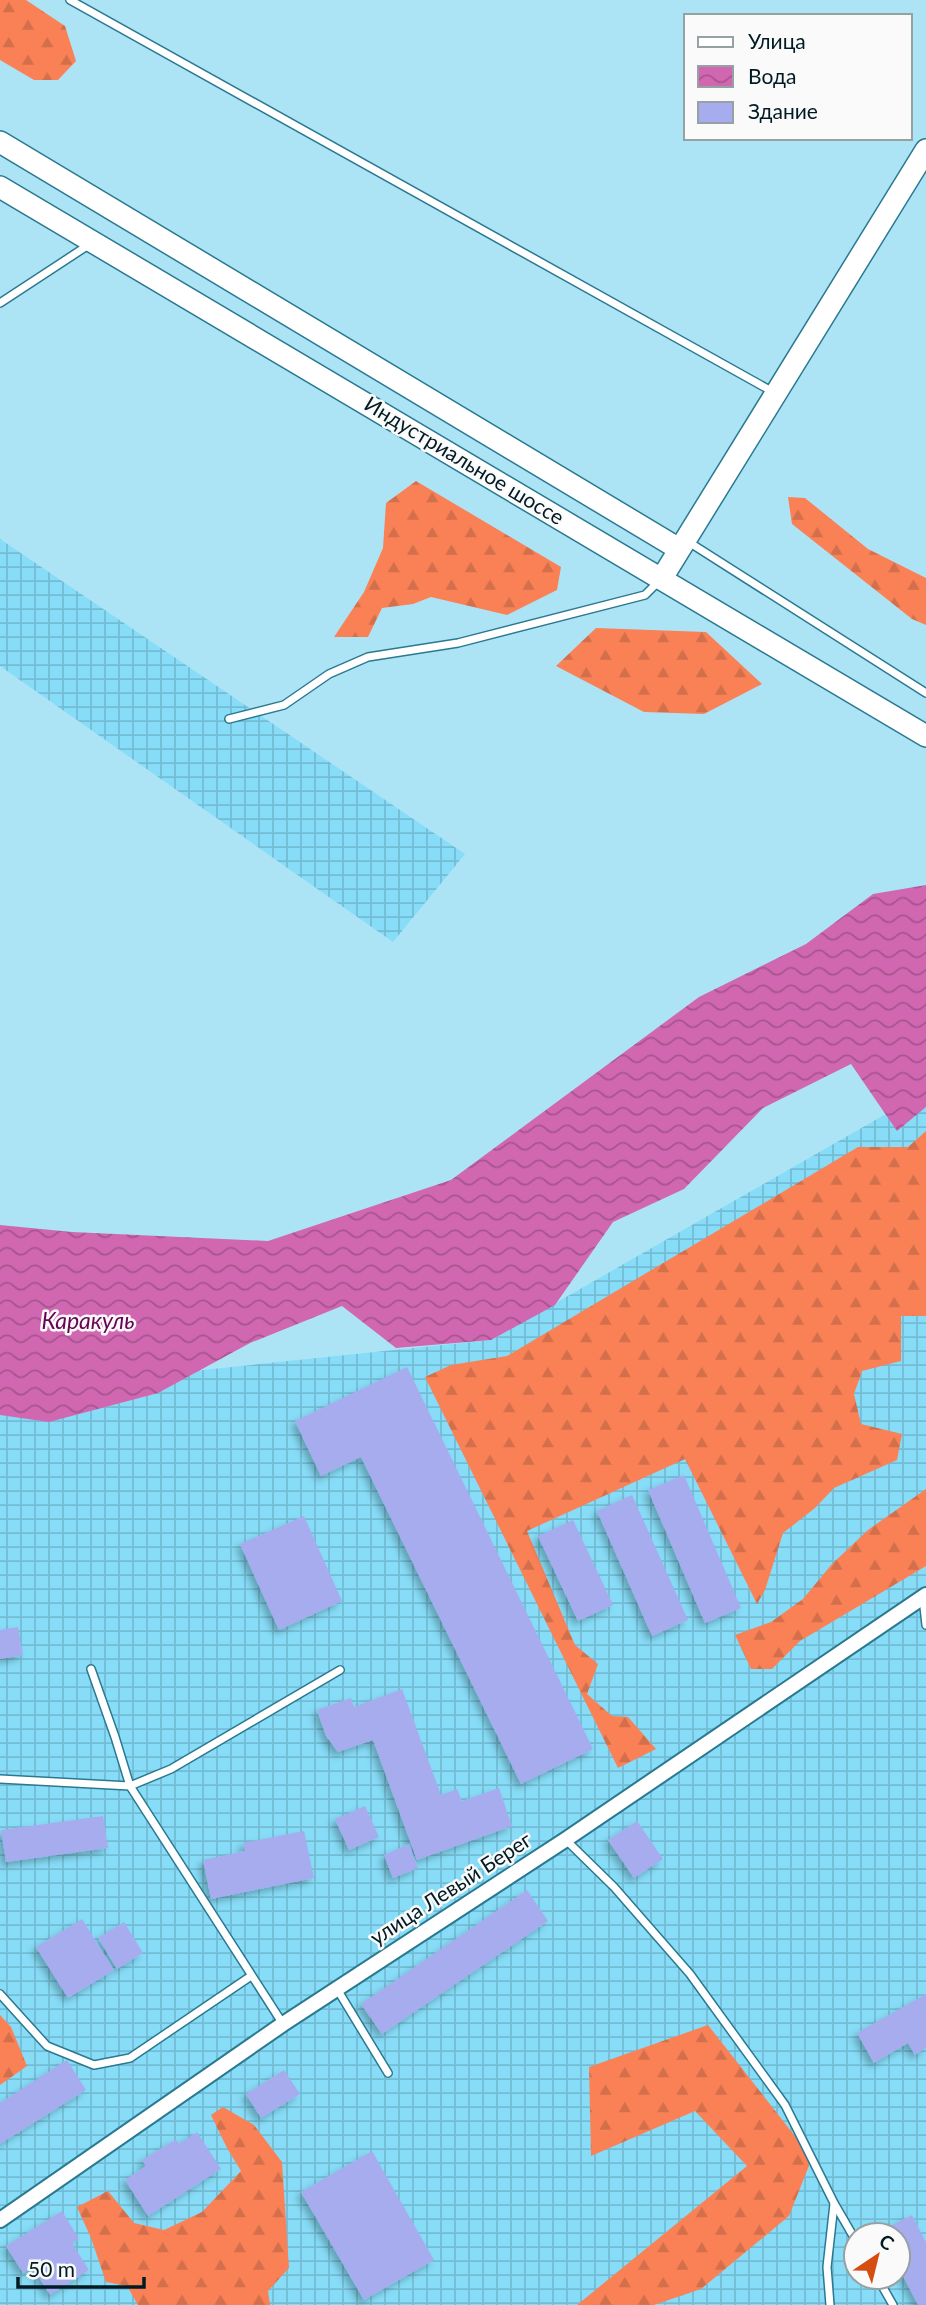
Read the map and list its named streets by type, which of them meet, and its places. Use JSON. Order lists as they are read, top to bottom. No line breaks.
{"streets":{"street":["Индустриальное шоссе","улица Левый Берег"]},"water":["Каракуль"],"legend":["Улица","Вода","Здание"],"scale_bar":"50 m","north":"top right"}
